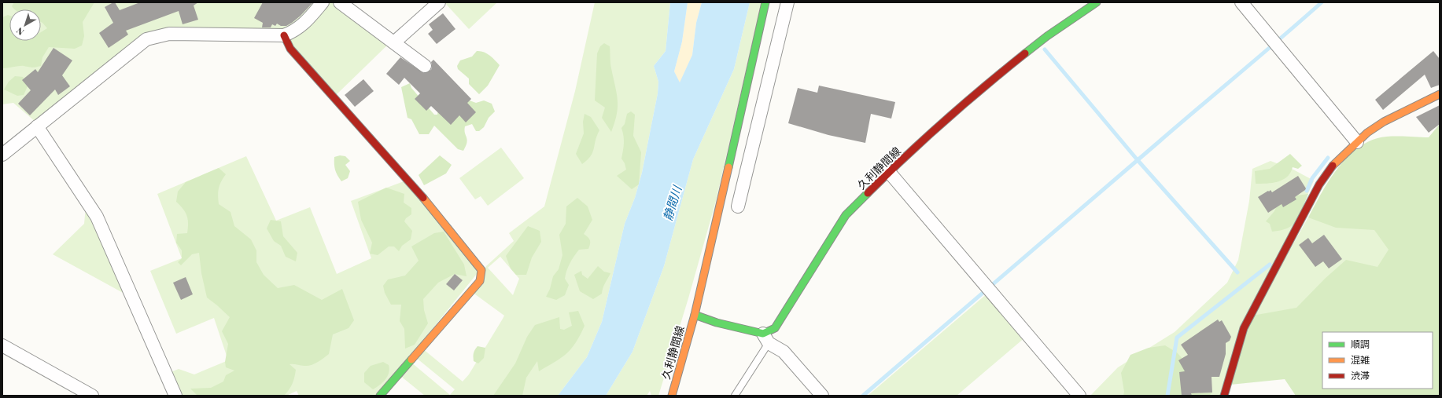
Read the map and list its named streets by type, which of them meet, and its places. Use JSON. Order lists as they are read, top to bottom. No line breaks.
{"streets":{"main road":["久利静間線"]},"water":["静間川"],"legend":["順調","混雑","渋滞"],"north":"bottom left"}
